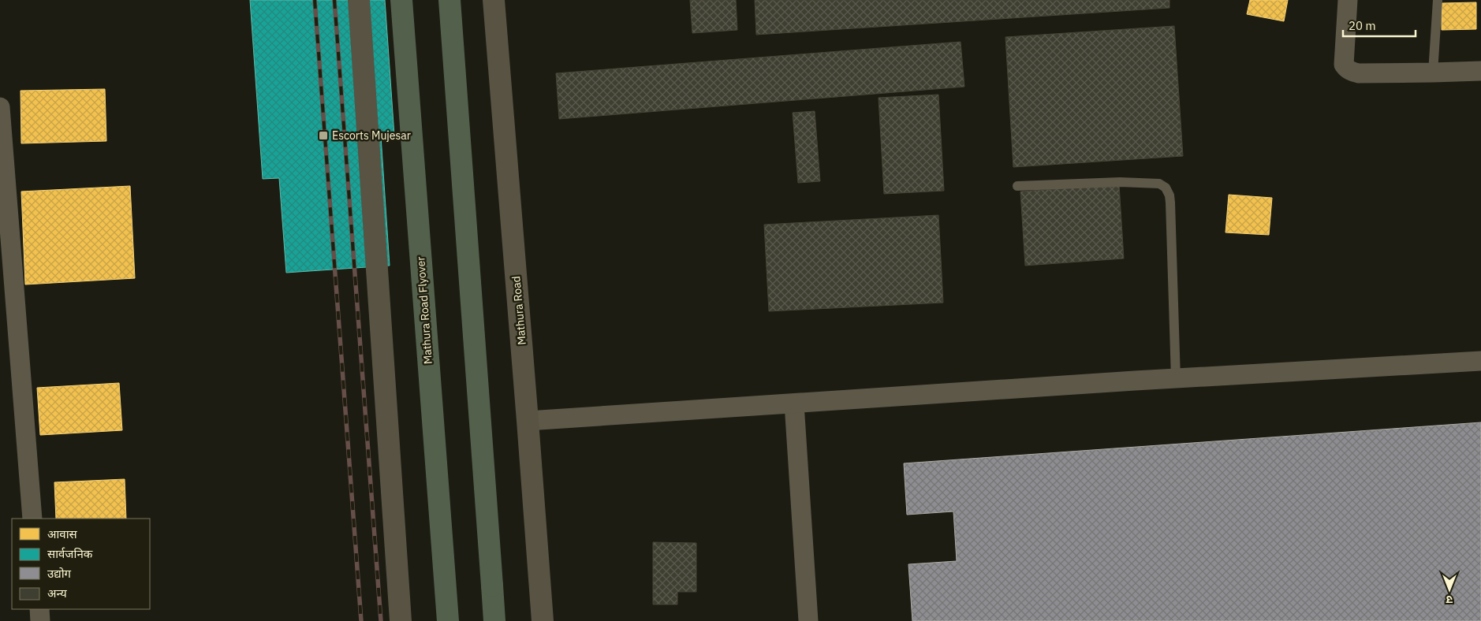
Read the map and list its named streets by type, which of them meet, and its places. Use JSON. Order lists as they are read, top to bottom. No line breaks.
{"streets":{"highway":["Mathura Road Flyover"],"main road":["Mathura Road"]},"places":{"transit":["Escorts Mujesar"]},"legend":["आवास","सार्वजनिक","उद्योग","अन्य"],"scale_bar":"20 m","north":"bottom"}
